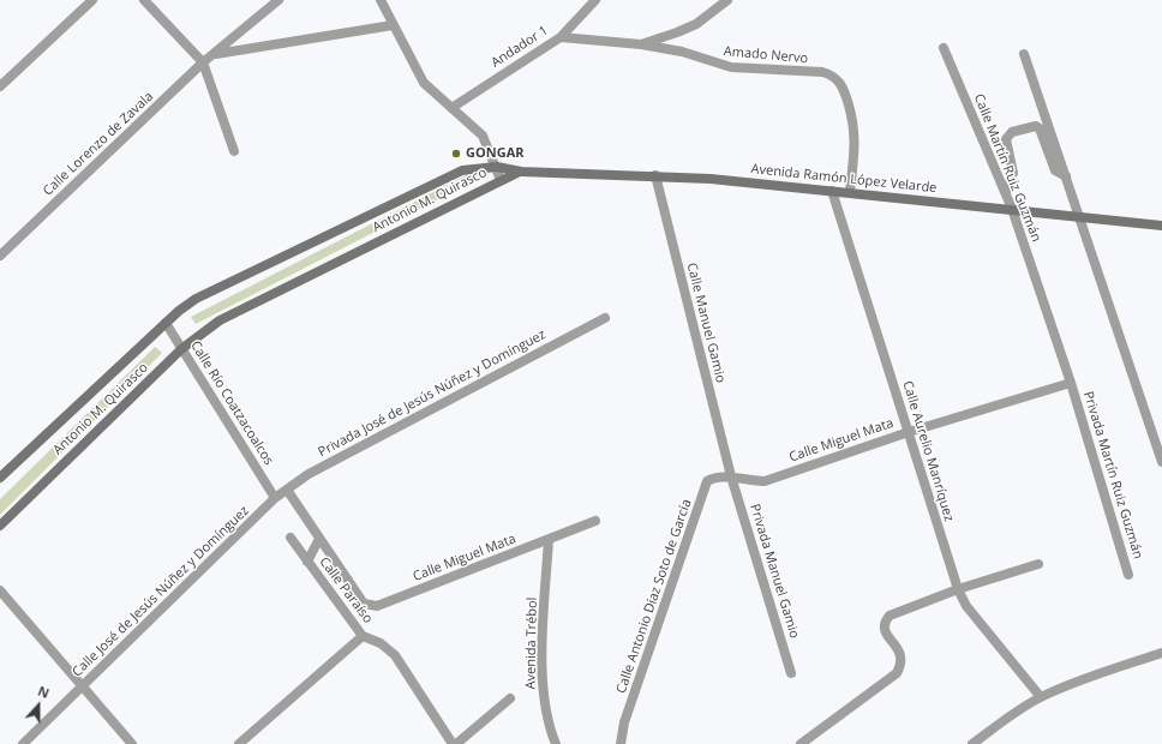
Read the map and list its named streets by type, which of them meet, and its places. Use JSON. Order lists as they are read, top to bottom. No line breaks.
{"streets":{"main road":["Avenida Ramón López Velarde","Antonio M. Quirasco"],"street":["Andador 1","Amado Nervo","Calle Lorenzo de Zavala","Calle Martín Ruiz Guzmán","Calle Manuel Gamio","Privada José de Jesús Núñez y Domínguez","Calle Río Coatzacoalcos","Calle Miguel Mata","Calle Aurelio Manríquez","Privada Martín Ruiz Guzmán","Privada Manuel Gamio","Calle Paraíso","Calle José de Jesús Núñez y Domínguez","Calle Antonio Díaz Soto de García","Avenida Trébol"]},"crossings":[["Andador 1","Amado Nervo"],["Amado Nervo","Avenida Ramón López Velarde"],["Calle Martín Ruiz Guzmán","Avenida Ramón López Velarde"],["Calle Martín Ruiz Guzmán","Calle Miguel Mata"],["Calle Martín Ruiz Guzmán","Privada Martín Ruiz Guzmán"],["Avenida Ramón López Velarde","Antonio M. Quirasco"],["Avenida Ramón López Velarde","Calle Manuel Gamio"],["Avenida Ramón López Velarde","Calle Aurelio Manríquez"],["Antonio M. Quirasco","Calle Río Coatzacoalcos"],["Calle Manuel Gamio","Calle Miguel Mata"],["Calle Manuel Gamio","Privada Manuel Gamio"],["Calle Manuel Gamio","Calle Antonio Díaz Soto de García"],["Privada José de Jesús Núñez y Domínguez","Calle Río Coatzacoalcos"],["Privada José de Jesús Núñez y Domínguez","Calle José de Jesús Núñez y Domínguez"],["Calle Río Coatzacoalcos","Calle José de Jesús Núñez y Domínguez"],["Calle Miguel Mata","Calle Aurelio Manríquez"],["Calle Miguel Mata","Privada Martín Ruiz Guzmán"],["Calle Miguel Mata","Privada Manuel Gamio"],["Calle Miguel Mata","Calle Antonio Díaz Soto de García"],["Calle Miguel Mata","Avenida Trébol"],["Privada Manuel Gamio","Calle Antonio Díaz Soto de García"]],"places":["GONGAR"],"north":"top"}
